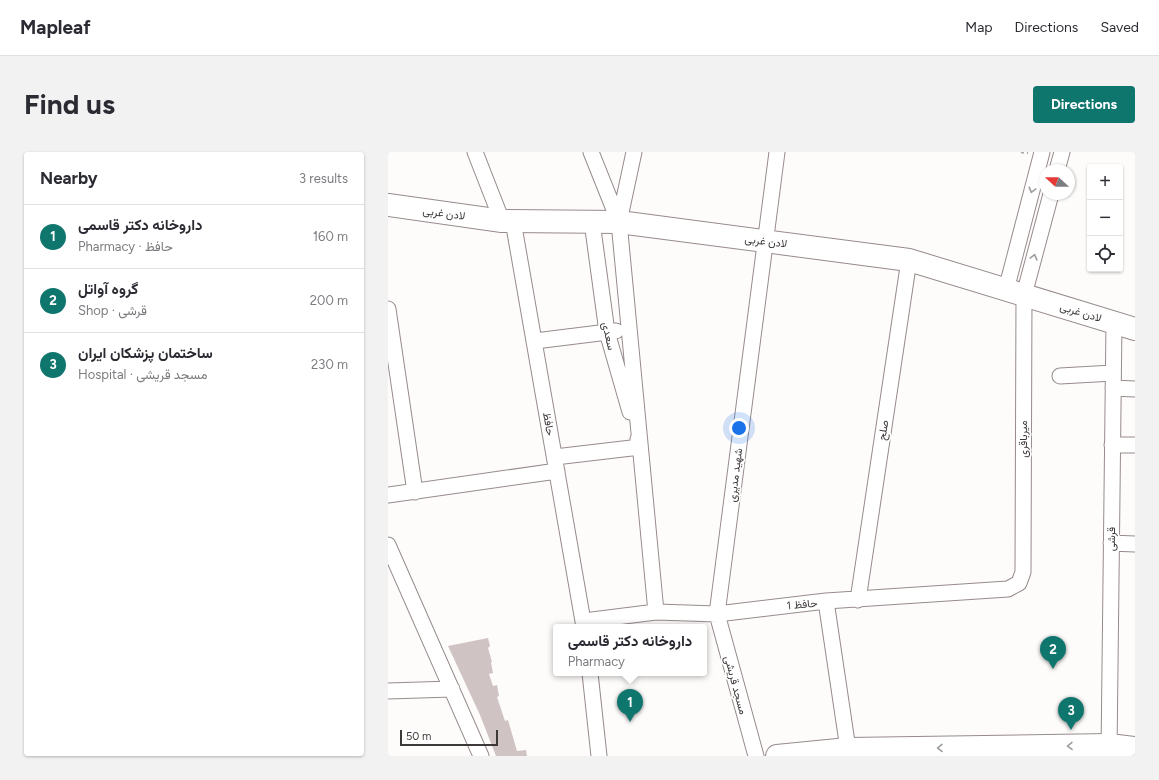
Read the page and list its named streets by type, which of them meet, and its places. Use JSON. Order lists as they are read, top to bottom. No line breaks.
{"streets":{"street":["لادن غربی","سعدی","حافظ","صلح","میرباقری","شهید مدیری","قرشی","حافظ 1","مسجد قریشی"]},"crossings":[["لادن غربی","سعدی"],["لادن غربی","حافظ"],["لادن غربی","صلح"],["لادن غربی","میرباقری"],["لادن غربی","شهید مدیری"],["لادن غربی","قرشی"],["سعدی","حافظ 1"],["حافظ","حافظ 1"],["صلح","حافظ 1"],["میرباقری","حافظ 1"],["شهید مدیری","حافظ 1"],["شهید مدیری","مسجد قریشی"],["حافظ 1","مسجد قریشی"]],"scale_bar":"50 m","north":"left","page":{"header":"Mapleaf","nav":["Map","Directions","Saved"],"buttons":"Directions","title":"Find us","heading":["Nearby","3 results"],"map_buttons":["+","−"],"list":[{"mark":"1","name":"داروخانه دکتر قاسمی","note":"Pharmacy · حافظ","value":"160 m"},{"mark":"2","name":"گروه آواتل","note":"Shop · قرشی","value":"200 m"},{"mark":"3","name":"ساختمان پزشکان ایران","note":"Hospital · مسجد قریشی","value":"230 m"}],"popup":["داروخانه دکتر قاسمی","Pharmacy"],"pins":["2","1","3"],"scale":"50 m"}}
